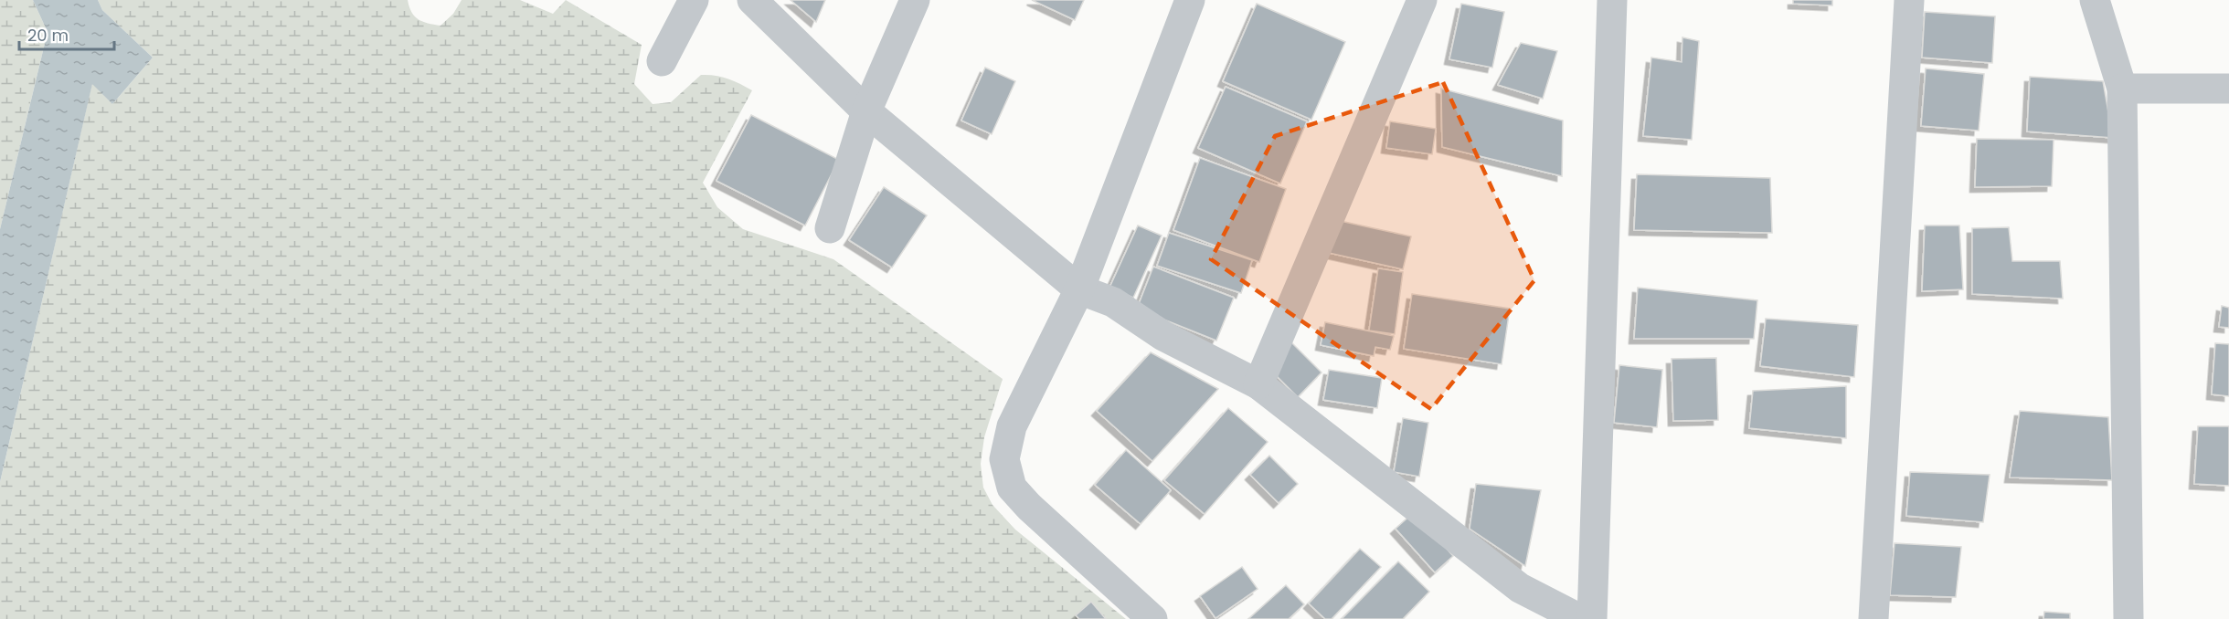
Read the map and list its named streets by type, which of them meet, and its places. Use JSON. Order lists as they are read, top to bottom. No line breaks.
{"scale_bar":"20 m"}
